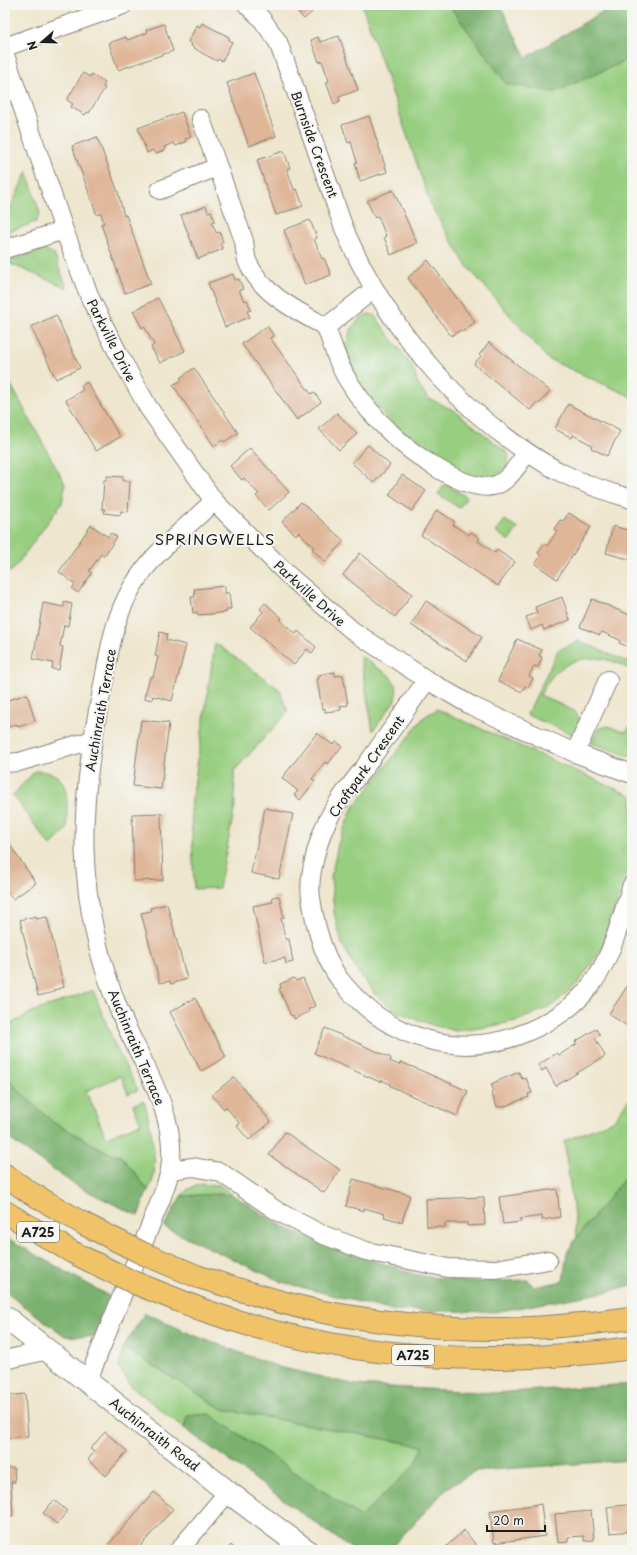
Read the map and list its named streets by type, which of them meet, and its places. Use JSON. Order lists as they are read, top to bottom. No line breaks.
{"streets":{"highway":["A725"],"street":["Burnside Crescent","Parkville Drive","Auchinraith Terrace","Croftpark Crescent","Auchinraith Road"]},"crossings":[["Parkville Drive","Auchinraith Terrace"],["Parkville Drive","Croftpark Crescent"],["Auchinraith Terrace","Auchinraith Road"]],"districts":["SPRINGWELLS"],"scale_bar":"20 m","north":"left"}
